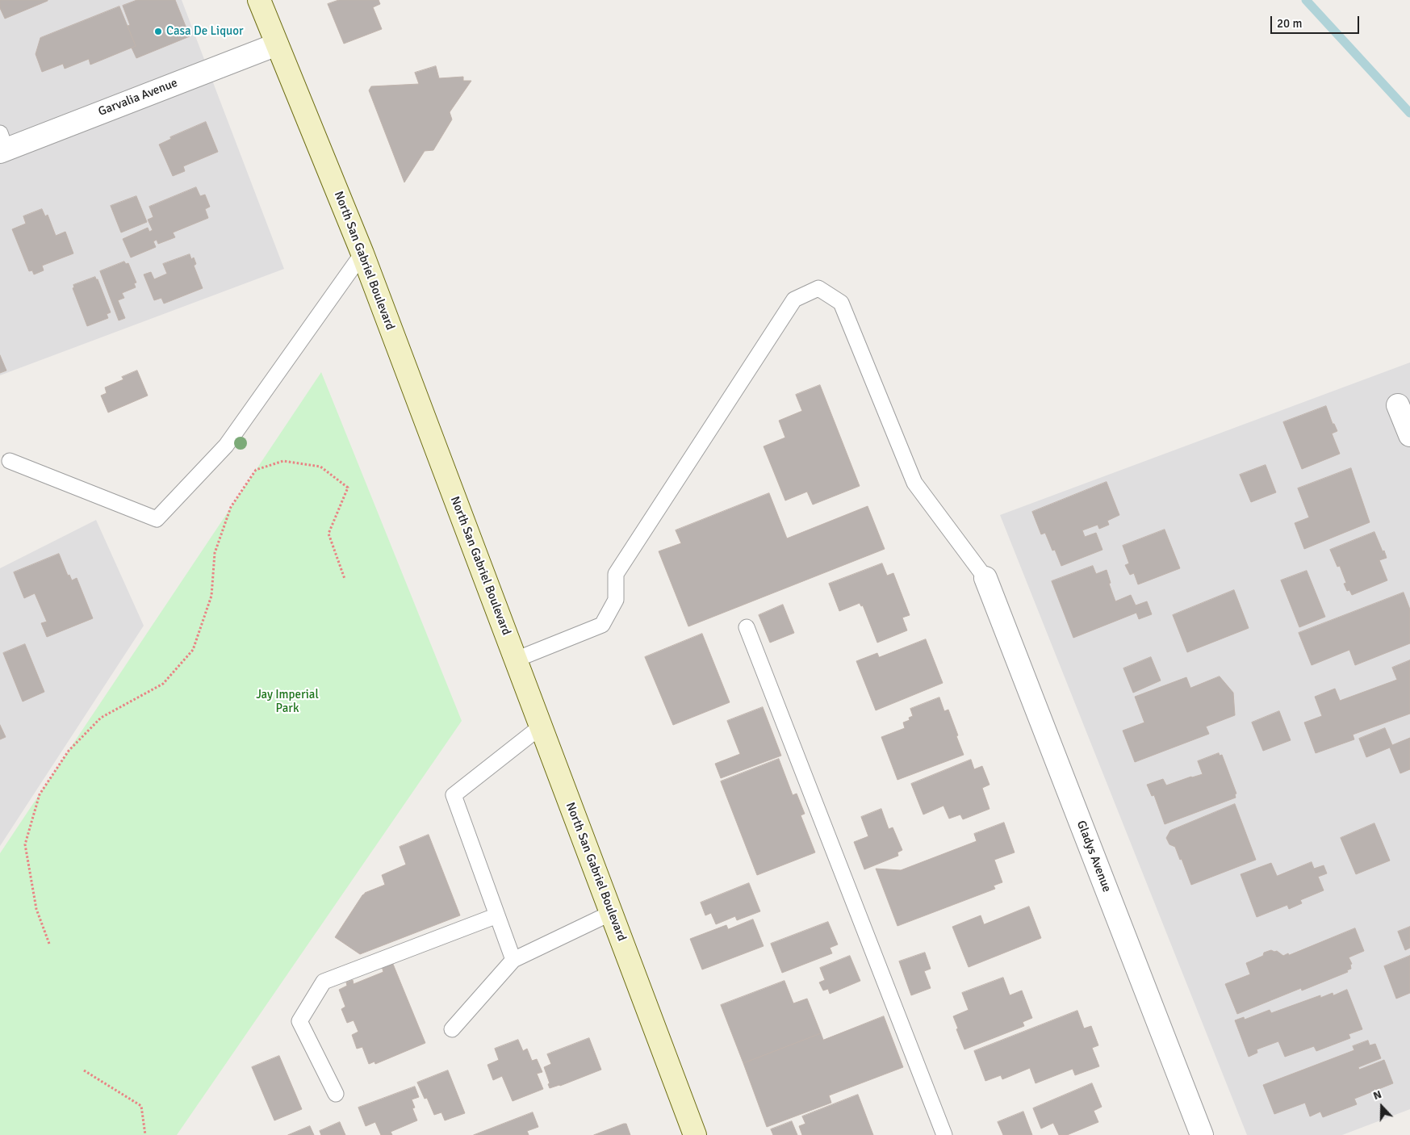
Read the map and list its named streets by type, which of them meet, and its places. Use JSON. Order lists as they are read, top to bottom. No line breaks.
{"streets":{"main road":["North San Gabriel Boulevard"],"street":["Garvalia Avenue","Gladys Avenue"]},"crossings":[["Garvalia Avenue","North San Gabriel Boulevard"]],"parks":["Jay Imperial Park"],"places":["Casa De Liquor"],"scale_bar":"20 m","north":"top"}
